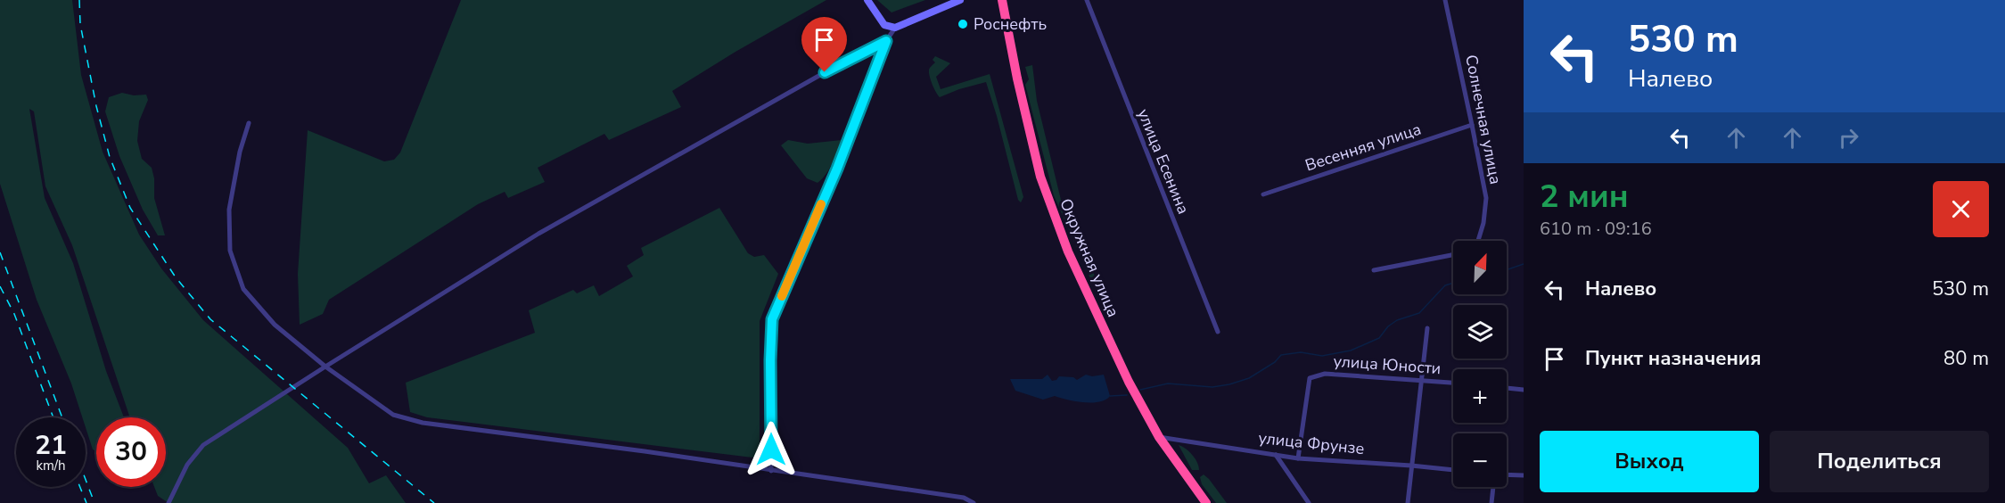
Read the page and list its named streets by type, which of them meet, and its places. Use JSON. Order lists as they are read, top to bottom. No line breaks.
{"streets":{"highway":["Окружная улица"],"street":["Солнечная улица","Весенняя улица","улица Есенина","улица Юности","улица Фрунзе"]},"crossings":[["Солнечная улица","Весенняя улица"],["Окружная улица","улица Фрунзе"],["улица Юности","улица Фрунзе"]],"places":["Роснефть"],"north":"top right","page":{"turn":["530 m","Налево"],"heading":["2 мин","610 m · 09:16"],"map_buttons":["+","−"],"list":[{"name":"Налево","value":"530 m"},{"name":"Пункт назначения","value":"80 m"}],"speed":"21 km/h","limit":"30","buttons":["Выход","Поделиться"]}}
